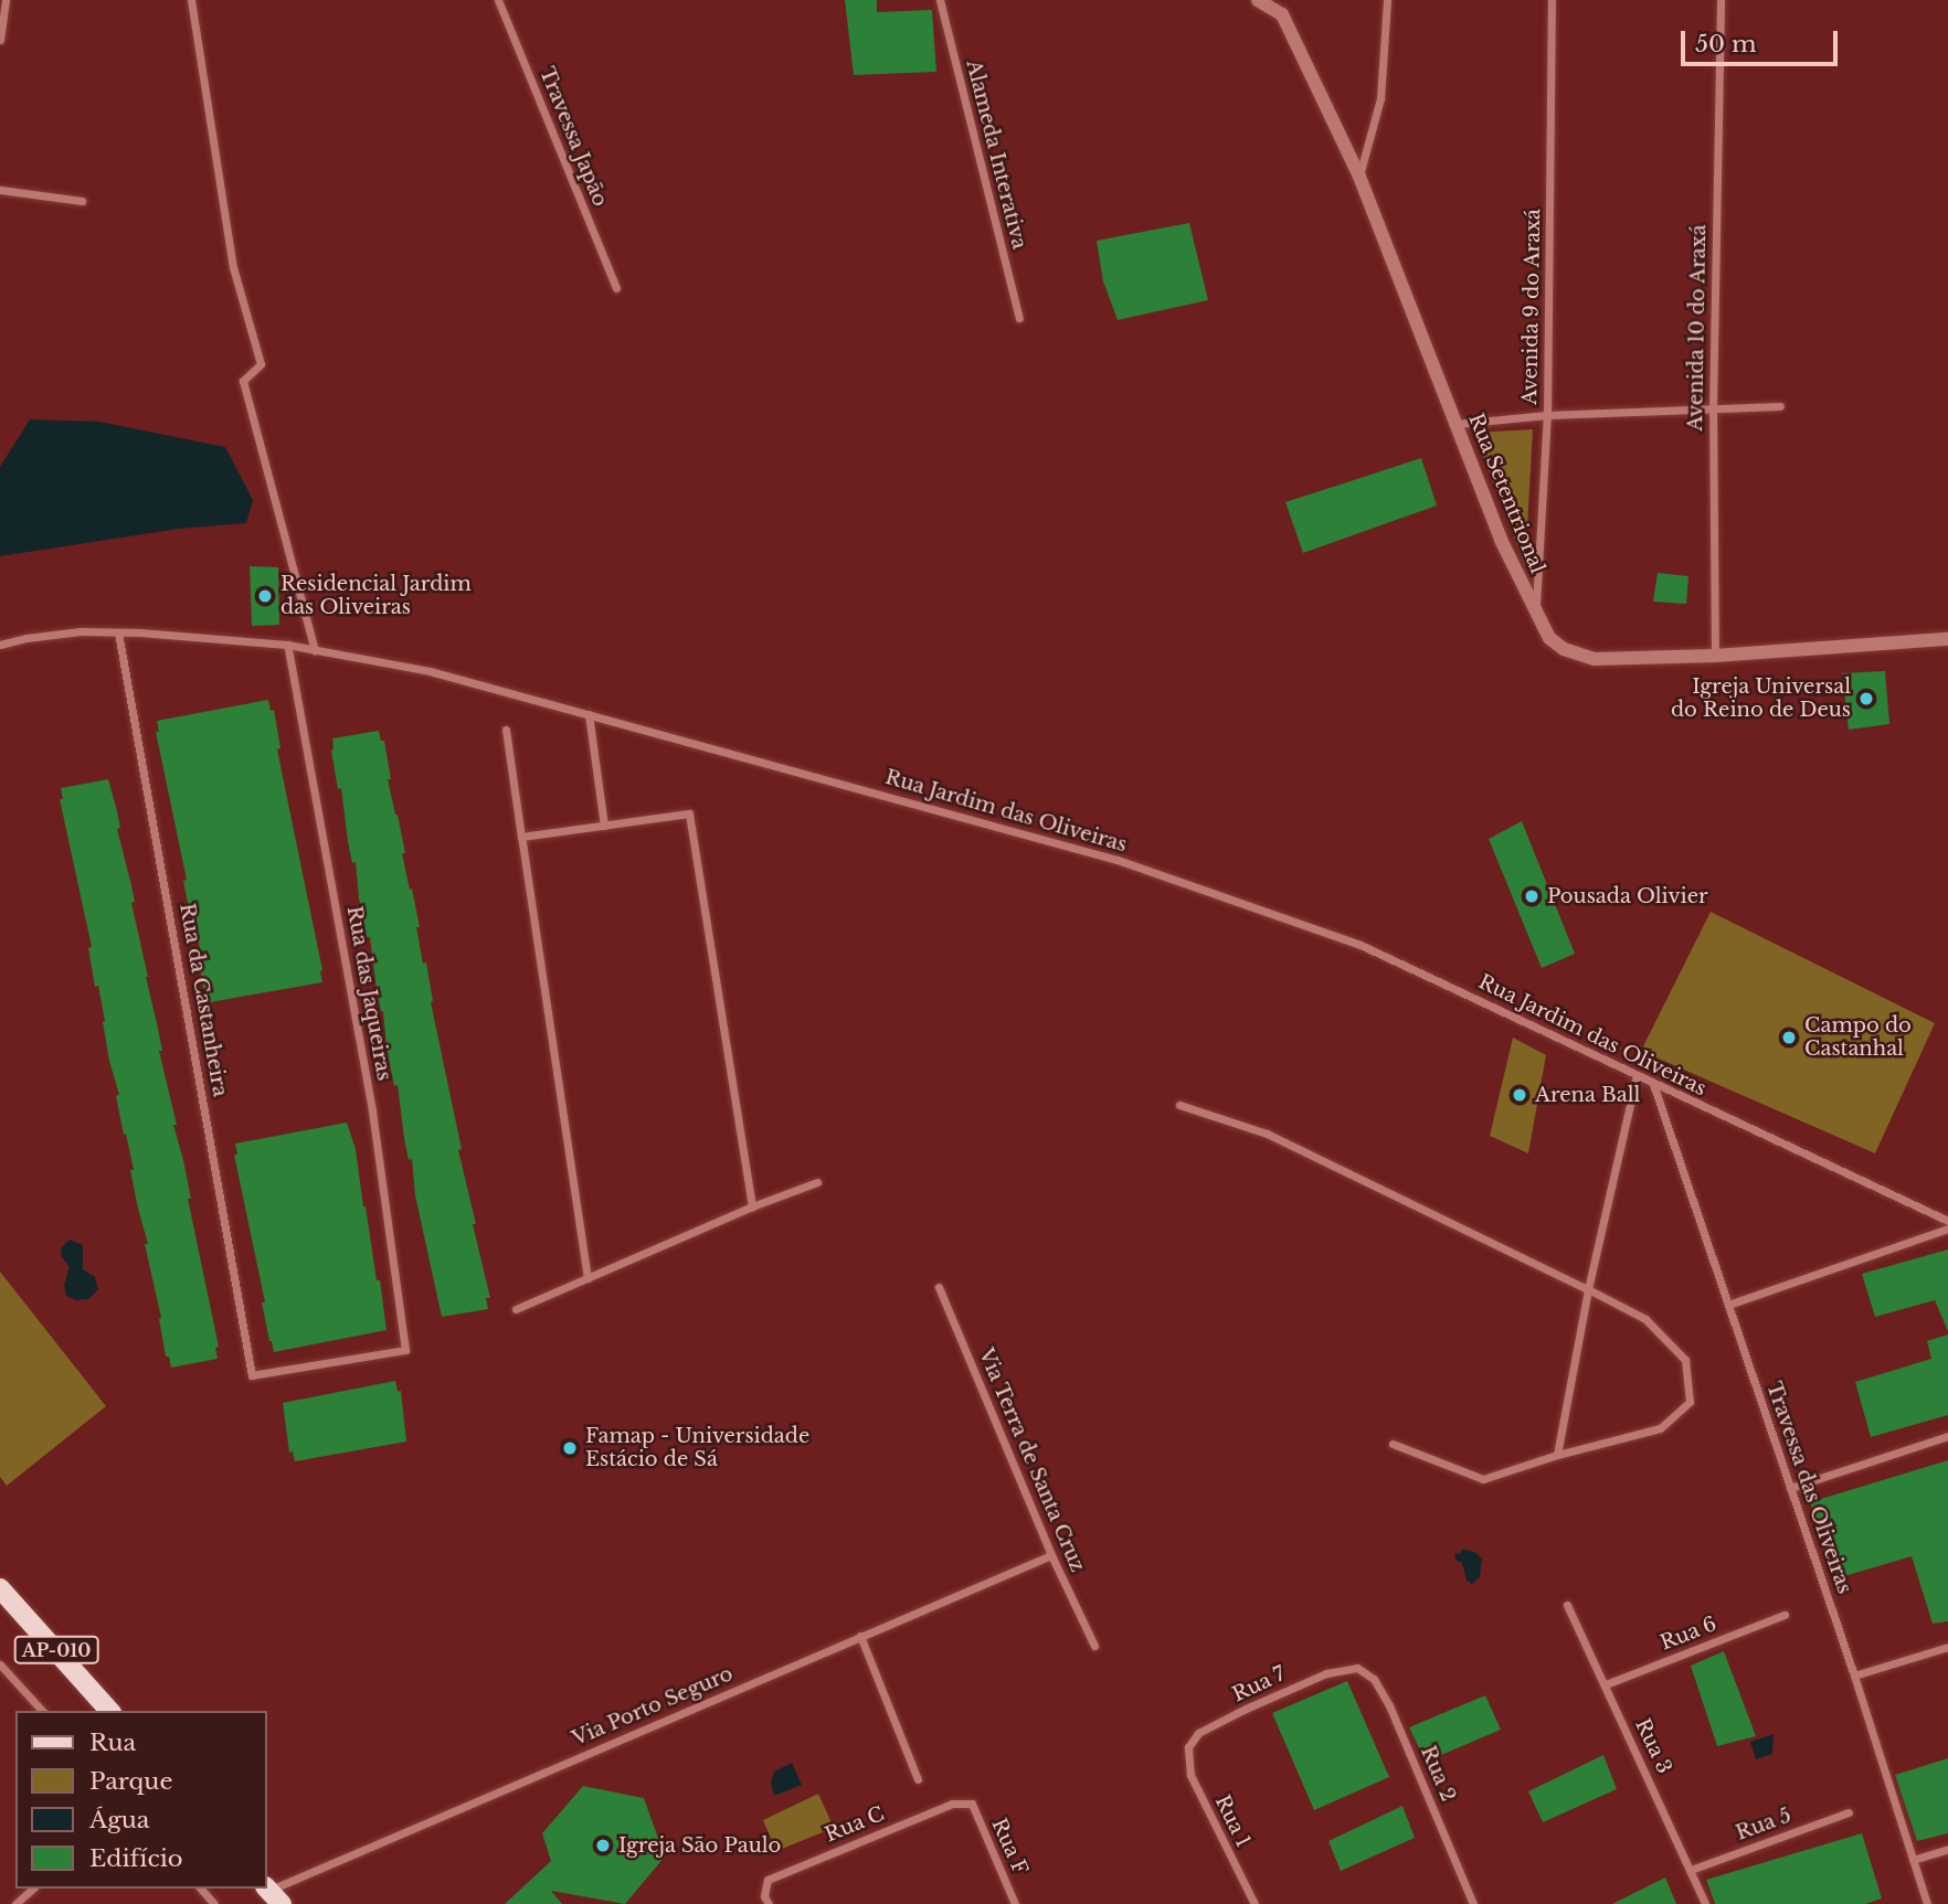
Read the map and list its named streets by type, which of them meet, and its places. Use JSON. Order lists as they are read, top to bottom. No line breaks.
{"streets":{"main road":["AP-010"],"street":["Travessa Japão","Alameda Interativa","Avenida 9 do Araxá","Avenida 10 do Araxá","Rua Setentrional","Rua Jardim das Oliveiras","Rua das Jaqueiras","Rua da Castanheira","Via Terra de Santa Cruz","Travessa das Oliveiras","Rua 6","Rua 7","Via Porto Seguro","Rua 3","Rua 2","Rua 1","Rua C","Rua 5","Rua F"]},"crossings":[["Avenida 9 do Araxá","Rua Setentrional"],["Avenida 10 do Araxá","Rua Setentrional"],["Rua Jardim das Oliveiras","Rua das Jaqueiras"],["Rua Jardim das Oliveiras","Rua da Castanheira"],["Rua Jardim das Oliveiras","Travessa das Oliveiras"],["Rua das Jaqueiras","Rua da Castanheira"],["Via Terra de Santa Cruz","Via Porto Seguro"],["Rua 6","Rua 3"],["Rua 7","Rua 2"],["Rua 7","Rua 1"],["Rua 3","Rua 5"],["Rua C","Rua F"]],"places":["Residencial Jardim das Oliveiras","Igreja Universal do Reino de Deus","Pousada Olivier","Campo do Castanhal","Arena Ball","Famap - Universidade Estácio de Sá","Igreja São Paulo"],"legend":["Rua","Parque","Água","Edifício"],"scale_bar":"50 m"}
